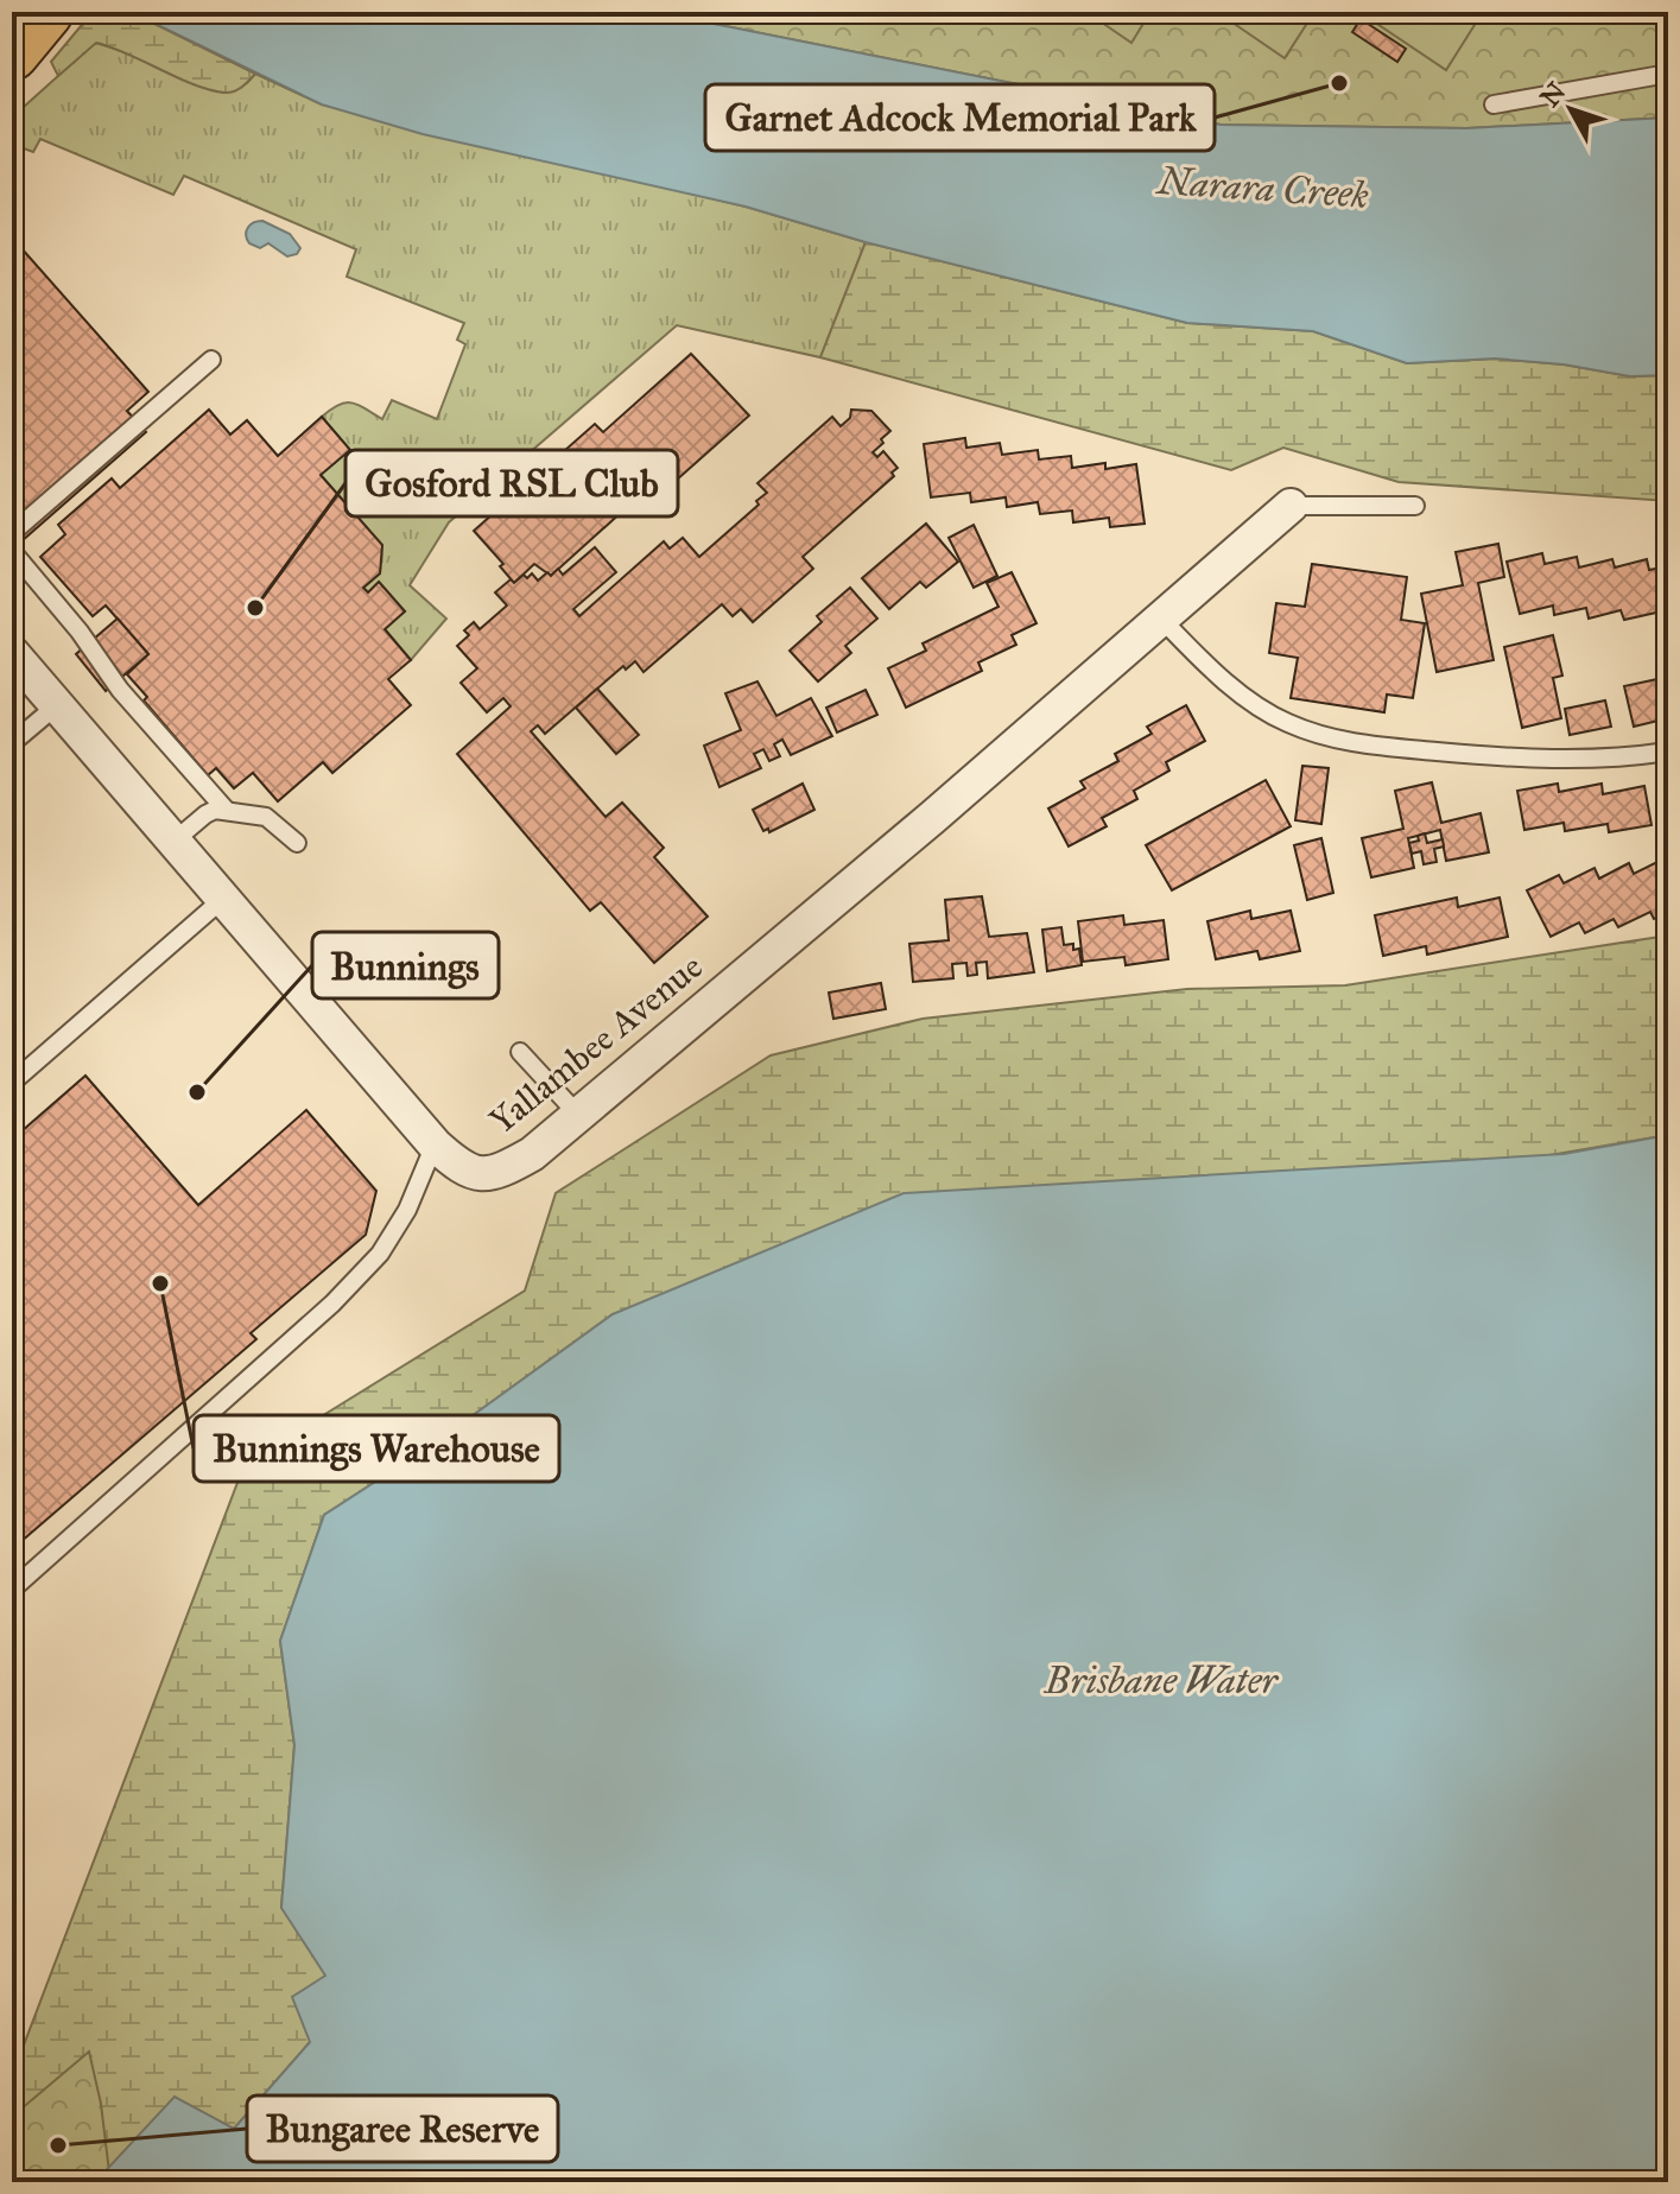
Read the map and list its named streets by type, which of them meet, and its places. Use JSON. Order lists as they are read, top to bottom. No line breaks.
{"streets":{"street":["Yallambee Avenue"]},"water":["Narara Creek","Brisbane Water"],"places":["Garnet Adcock Memorial Park","Gosford RSL Club","Bunnings","Bunnings Warehouse","Bungaree Reserve"],"north":"top left"}
